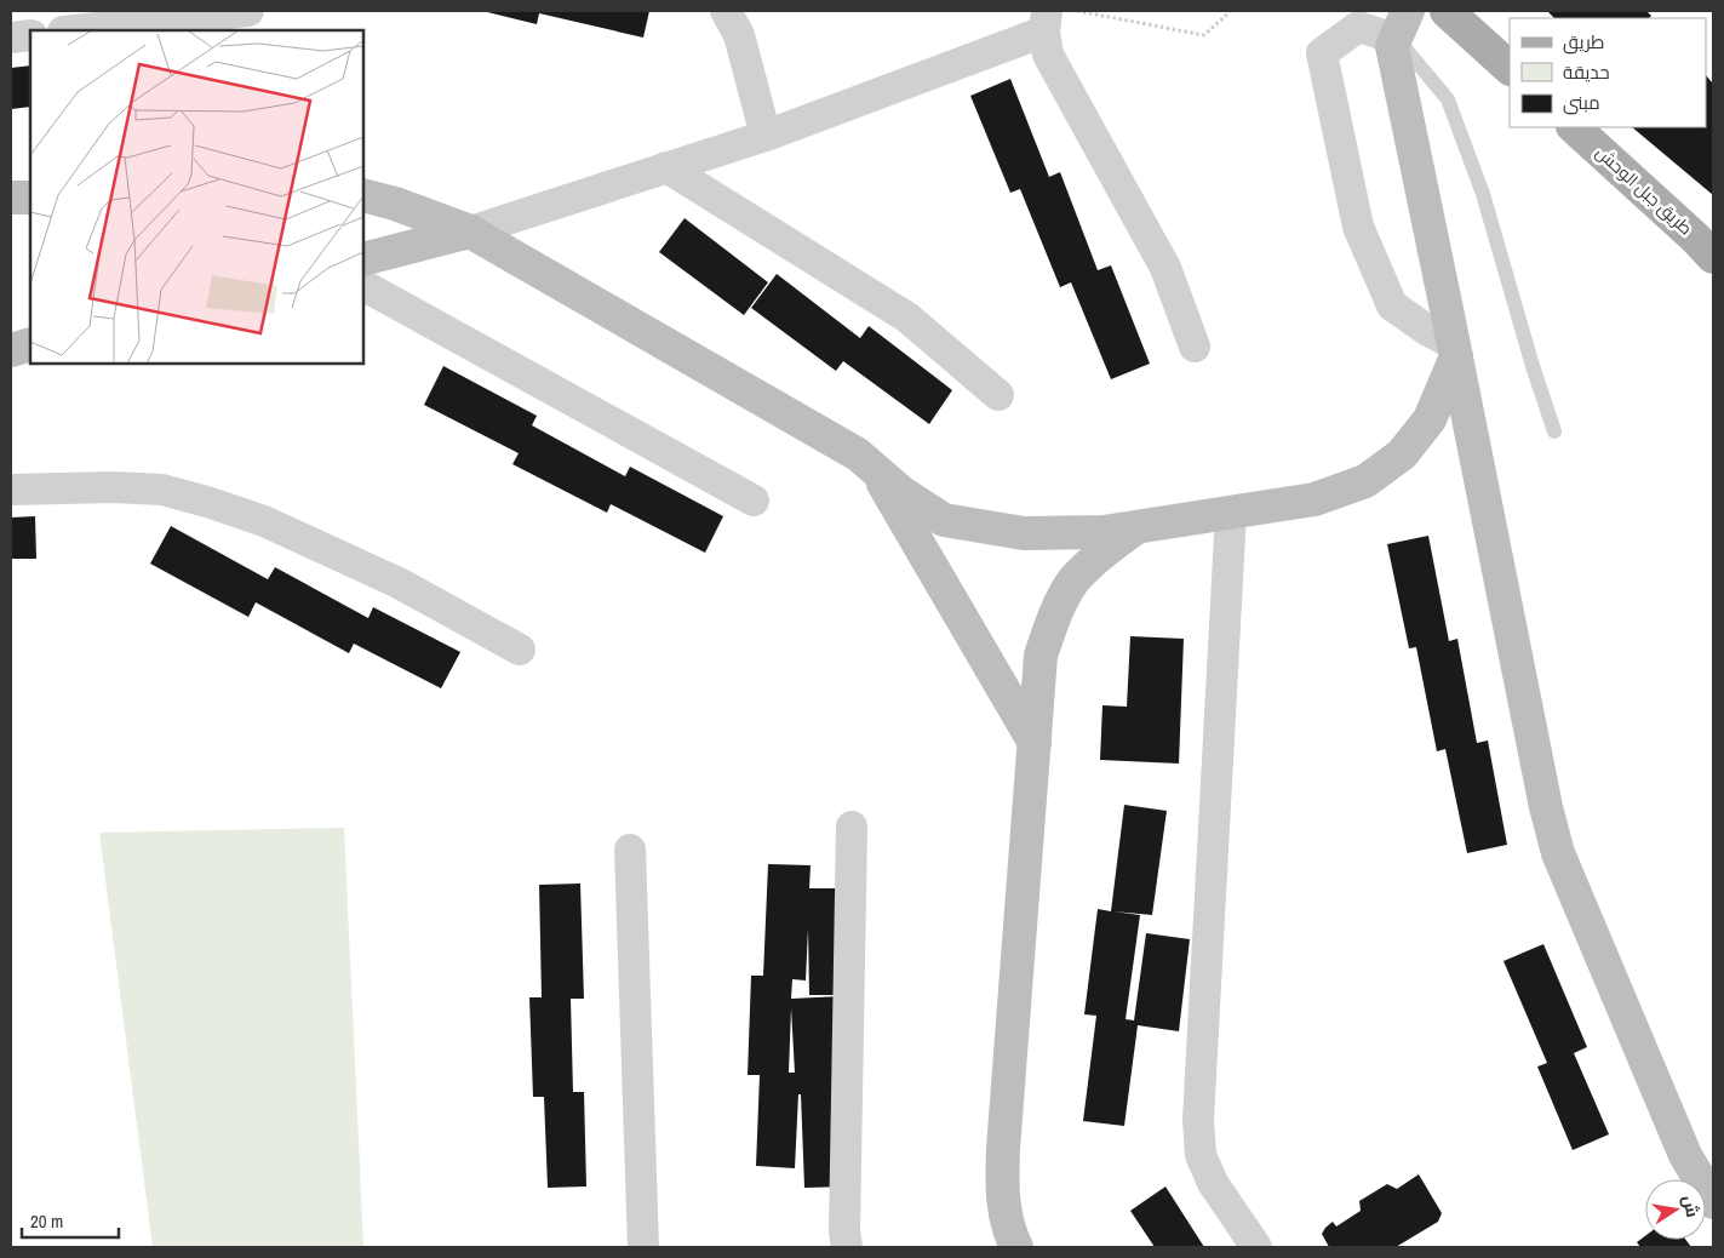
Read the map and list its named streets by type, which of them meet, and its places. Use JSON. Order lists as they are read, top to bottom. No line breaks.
{"streets":{"main road":["طريق جبل الوحش"]},"legend":["طريق","حديقة","مبنى"],"scale_bar":"20 m","north":"right"}
